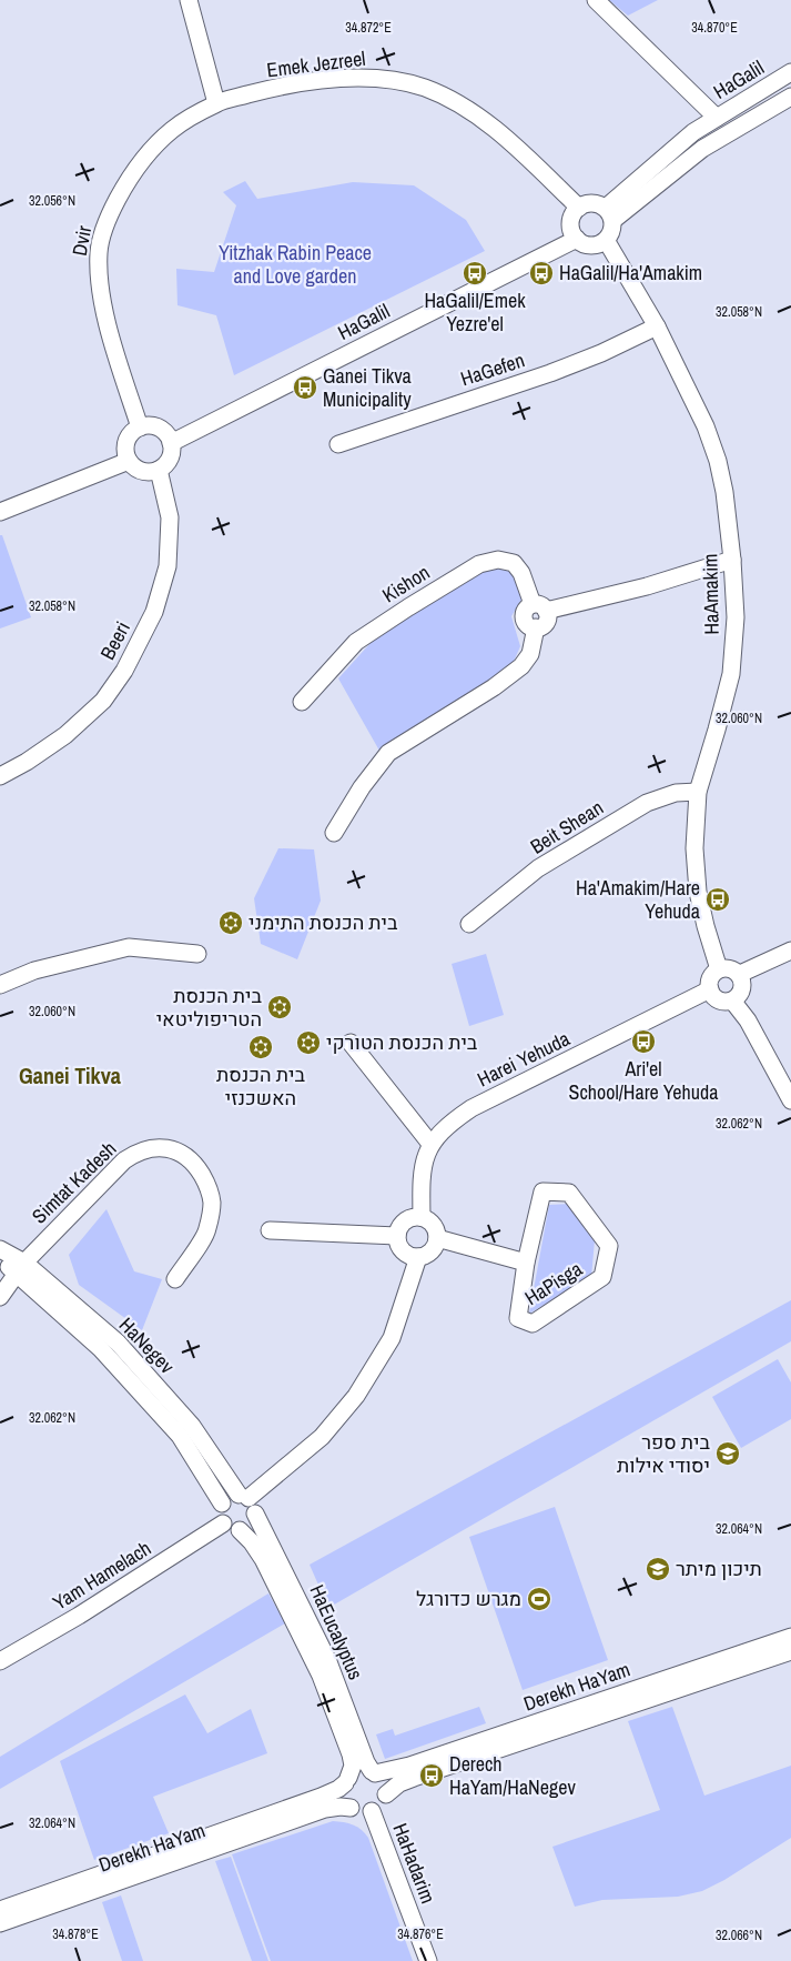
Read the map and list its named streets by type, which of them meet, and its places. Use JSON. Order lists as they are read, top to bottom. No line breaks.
{"streets":{"street":["Emek Jezreel","HaGalil","Dvir","HaGefen","Kishon","HaAmakim","Beeri","Beit Shean","Harei Yehuda","Simtat Kadesh","HaPisga","HaNegev","Yam Hamelach","HaEucalyptus","Derekh HaYam","HaHadarim"]},"crossings":[["Emek Jezreel","HaGalil"],["Emek Jezreel","Dvir"],["Emek Jezreel","HaAmakim"],["HaGalil","Dvir"],["HaGalil","HaAmakim"],["HaGalil","Beeri"],["Dvir","Beeri"],["HaGefen","HaAmakim"],["HaAmakim","Beit Shean"],["HaAmakim","Harei Yehuda"],["Harei Yehuda","HaPisga"],["Simtat Kadesh","HaNegev"],["HaNegev","Yam Hamelach"],["HaNegev","HaEucalyptus"],["Yam Hamelach","HaEucalyptus"],["HaEucalyptus","Derekh HaYam"],["HaEucalyptus","HaHadarim"],["Derekh HaYam","HaHadarim"]],"districts":["Ganei Tikva"],"parks":["Yitzhak Rabin Peace and Love garden"],"places":{"bus stop":["HaGalil/Emek Yezre'el","HaGalil/Ha'Amakim","Ganei Tikva Municipality","Ha'Amakim/Hare Yehuda","Ari'el School/Hare Yehuda","Derech HaYam/HaNegev"],"synagogue":["בית הכנסת התימני","בית הכנסת הטריפוליטאי","בית הכנסת הטורקי","בית הכנסת האשכנזי"],"school or university":["בית ספר יסודי אילות","תיכון מיתר"],"sports":["מגרש כדורגל"]},"coordinates":["34.872°E","34.870°E","32.056°N","32.058°N","32.060°N","32.062°N","32.064°N","34.878°E","34.876°E","32.066°N"]}
